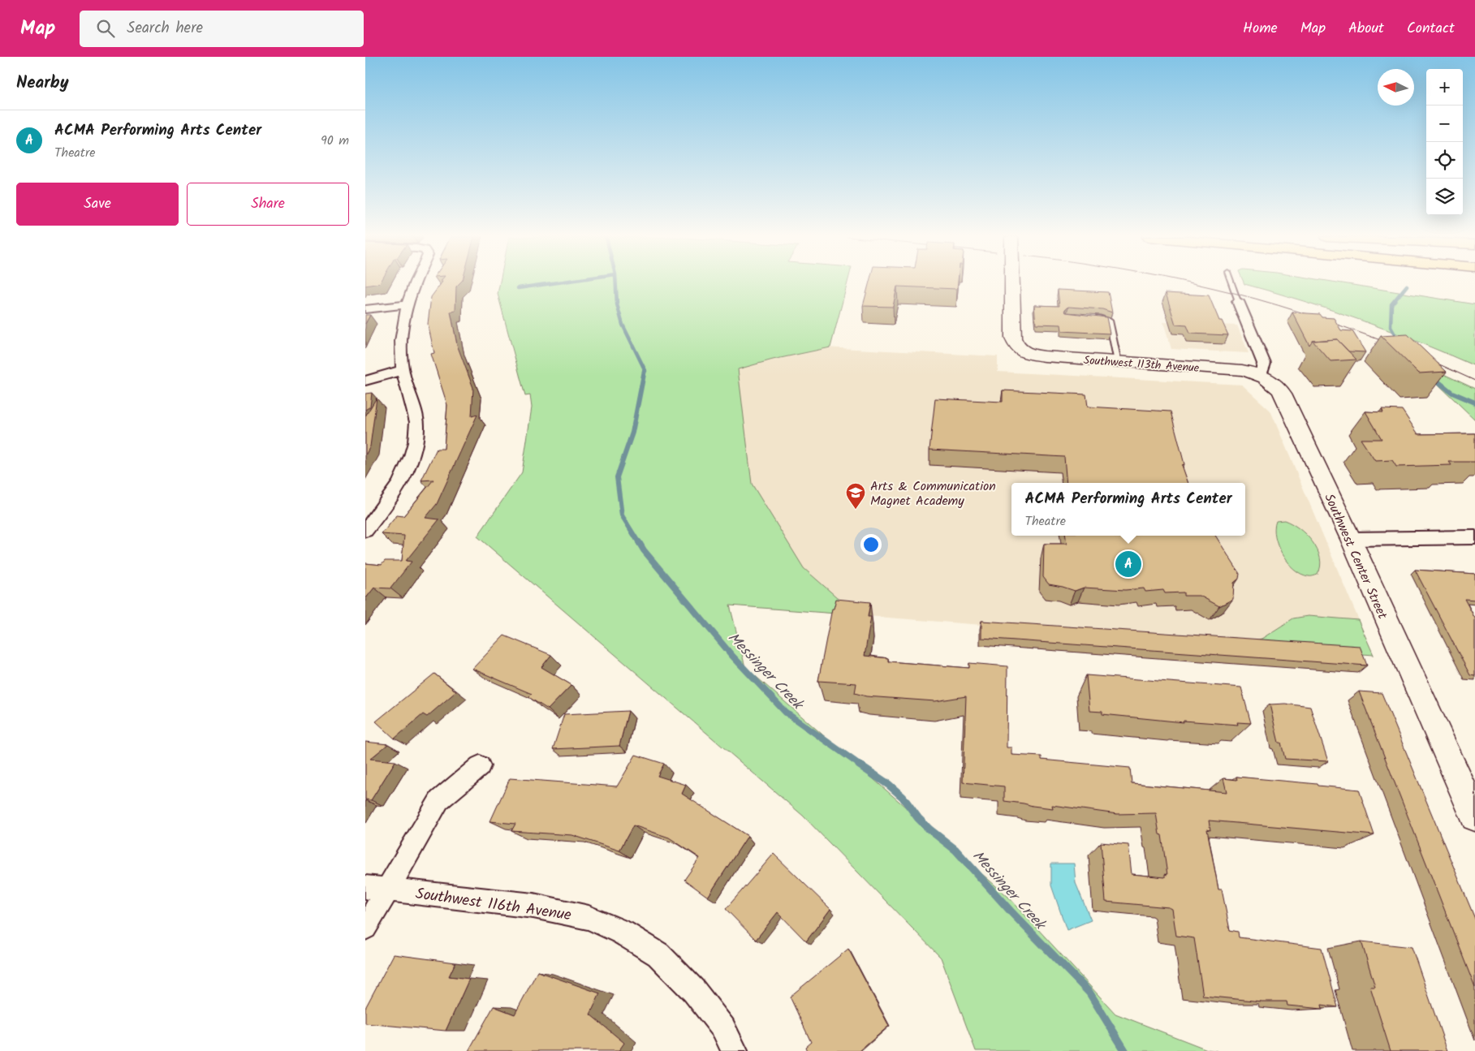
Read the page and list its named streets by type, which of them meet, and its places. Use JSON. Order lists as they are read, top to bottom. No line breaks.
{"streets":{"street":["Southwest 113th Avenue","Southwest Center Street","Southwest 116th Avenue"]},"crossings":[["Southwest 113th Avenue","Southwest Center Street"]],"water":["Messinger Creek"],"places":{"school or university":["Arts & Communication Magnet Academy"]},"north":"left","page":{"header":"Map","search":"Search here","nav":["Home","Map","About","Contact"],"heading":"Nearby","map_buttons":["+","−"],"list":[{"mark":"A","name":"ACMA Performing Arts Center","note":"Theatre","value":"90 m"}],"buttons":["Save","Share"],"popup":["ACMA Performing Arts Center","Theatre"],"pins":"A"}}
